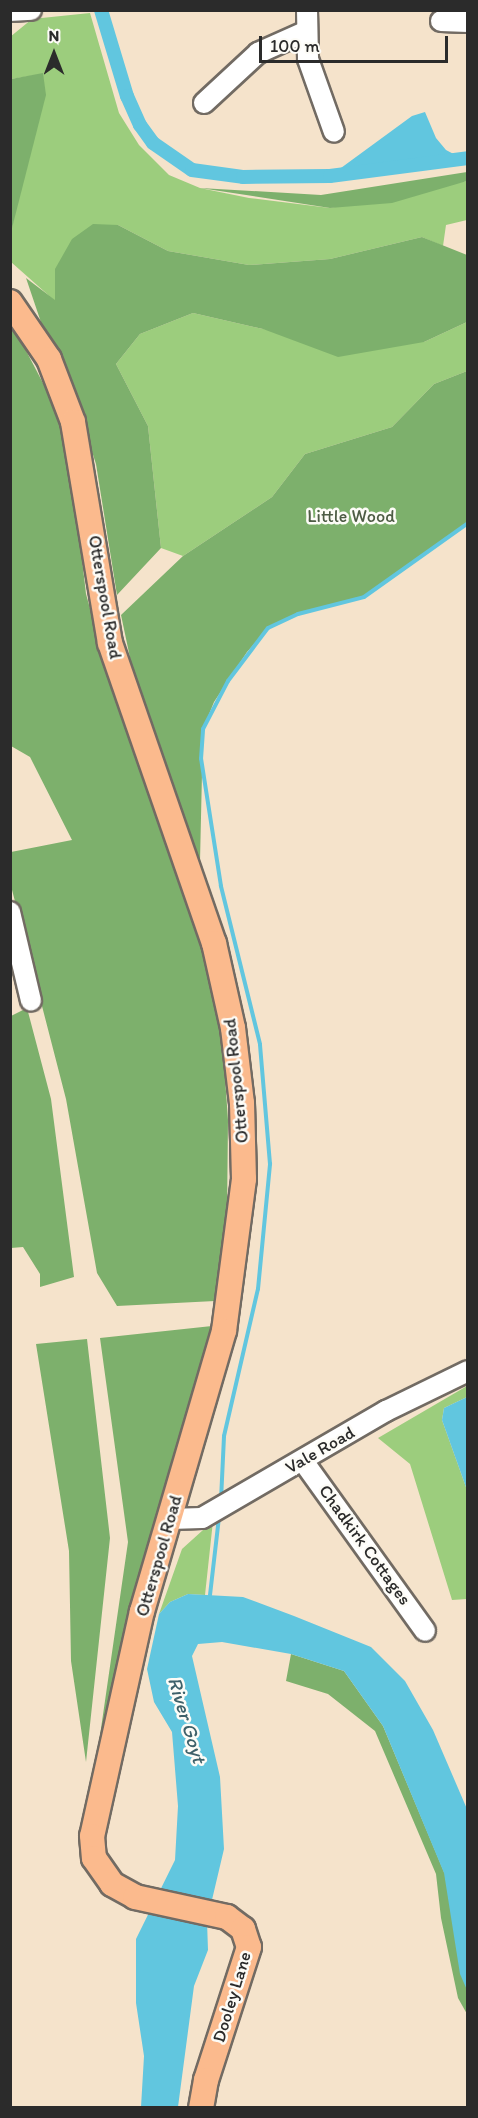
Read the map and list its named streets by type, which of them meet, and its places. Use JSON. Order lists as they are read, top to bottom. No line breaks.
{"streets":{"main road":["Otterspool Road","Dooley Lane"],"street":["Vale Road","Chadkirk Cottages"]},"crossings":[["Otterspool Road","Vale Road"],["Otterspool Road","Dooley Lane"],["Vale Road","Chadkirk Cottages"]],"water":["River Goyt"],"parks":["Little Wood"],"scale_bar":"100 m","north":"top"}
